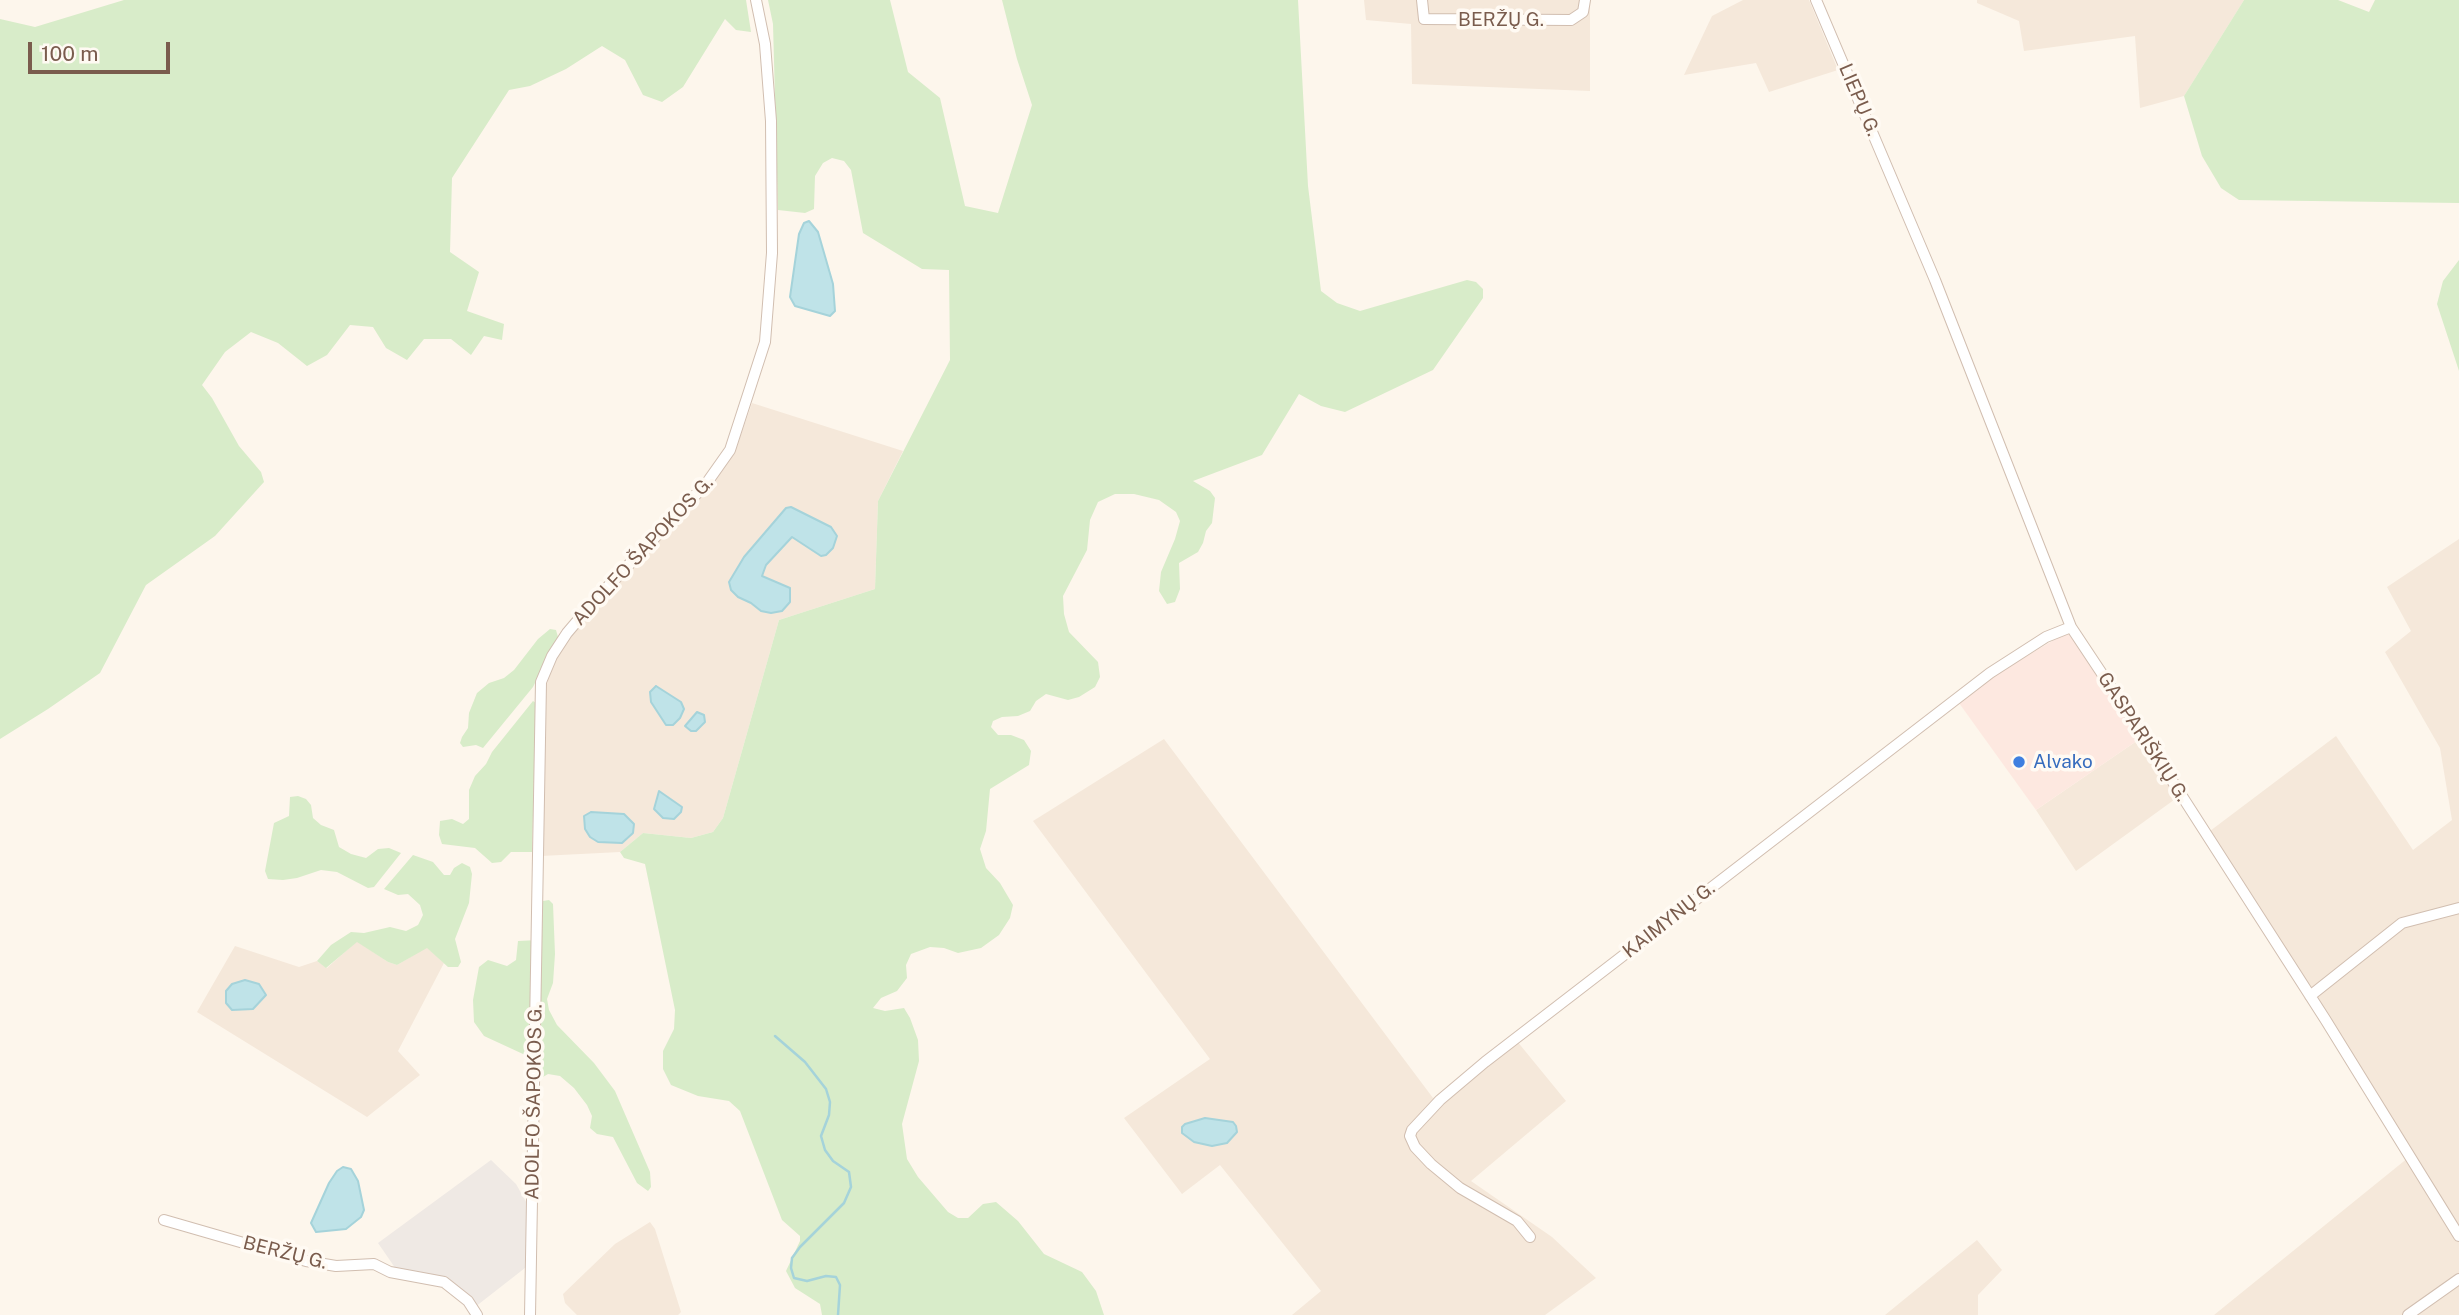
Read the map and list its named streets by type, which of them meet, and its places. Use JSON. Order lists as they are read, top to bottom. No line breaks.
{"streets":{"street":["BERŽŲ G.","LIEPŲ G.","ADOLFO ŠAPOKOS G.","GASPARIŠKIŲ G.","KAIMYNŲ G."]},"crossings":[["LIEPŲ G.","GASPARIŠKIŲ G."],["GASPARIŠKIŲ G.","KAIMYNŲ G."]],"places":["Alvako"],"scale_bar":"100 m"}
